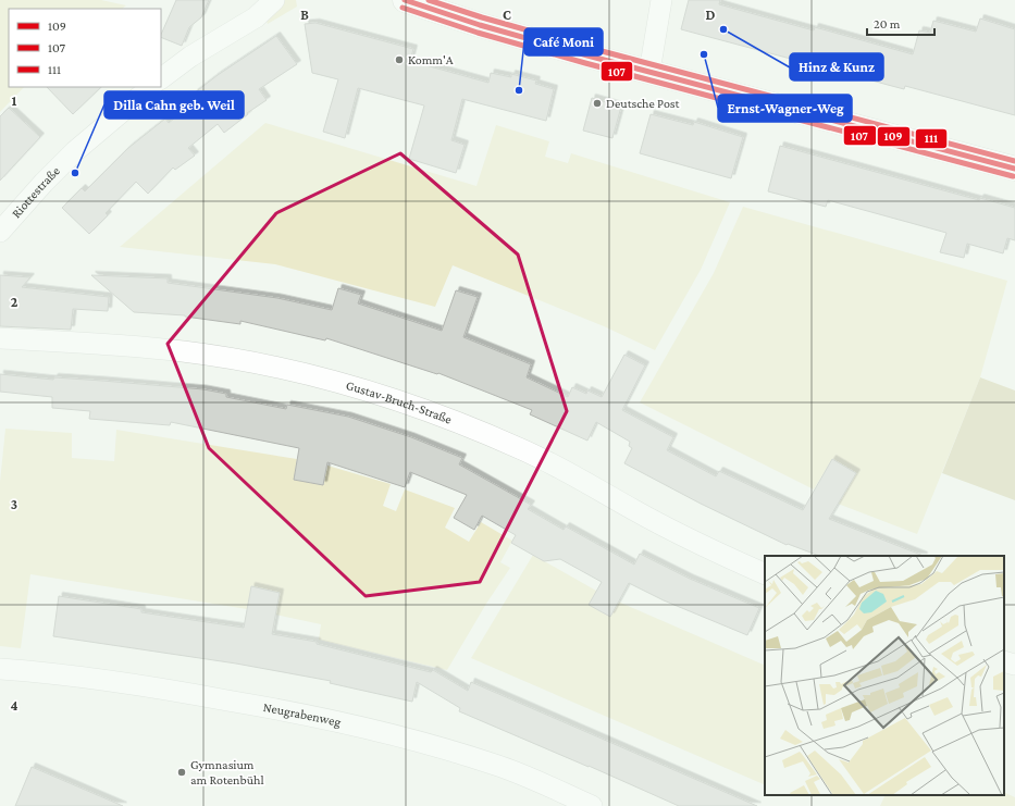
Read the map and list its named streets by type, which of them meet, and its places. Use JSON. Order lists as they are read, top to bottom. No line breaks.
{"streets":{"street":["Riottestraße","Gustav-Bruch-Straße","Neugrabenweg"]},"places":["Hinz & Kunz","Ernst-Wagner-Weg","Komm'A","Café Moni","Deutsche Post","Dilla Cahn geb. Weil","Gymnasium am Rotenbühl"],"lines":["transit line 109","transit line 111","transit line 107"],"legend":["109","107","111"],"scale_bar":"20 m","grid":{"columns":["B","C","D"],"rows":["1","2","3","4"]}}
